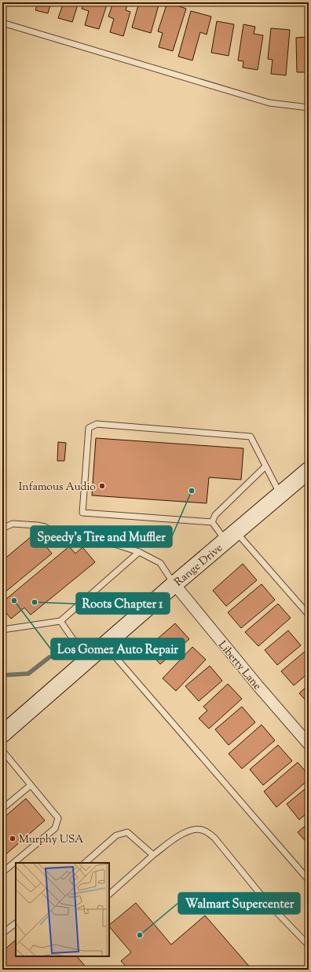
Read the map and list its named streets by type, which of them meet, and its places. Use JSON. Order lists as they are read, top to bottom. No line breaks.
{"streets":{"street":["Range Drive","Liberty Lane"]},"crossings":[["Range Drive","Liberty Lane"]],"places":["Infamous Audio","Speedy's Tire and Muffler","Los Gomez Auto Repair","Roots Chapter 1","Murphy USA","Walmart Supercenter"]}
